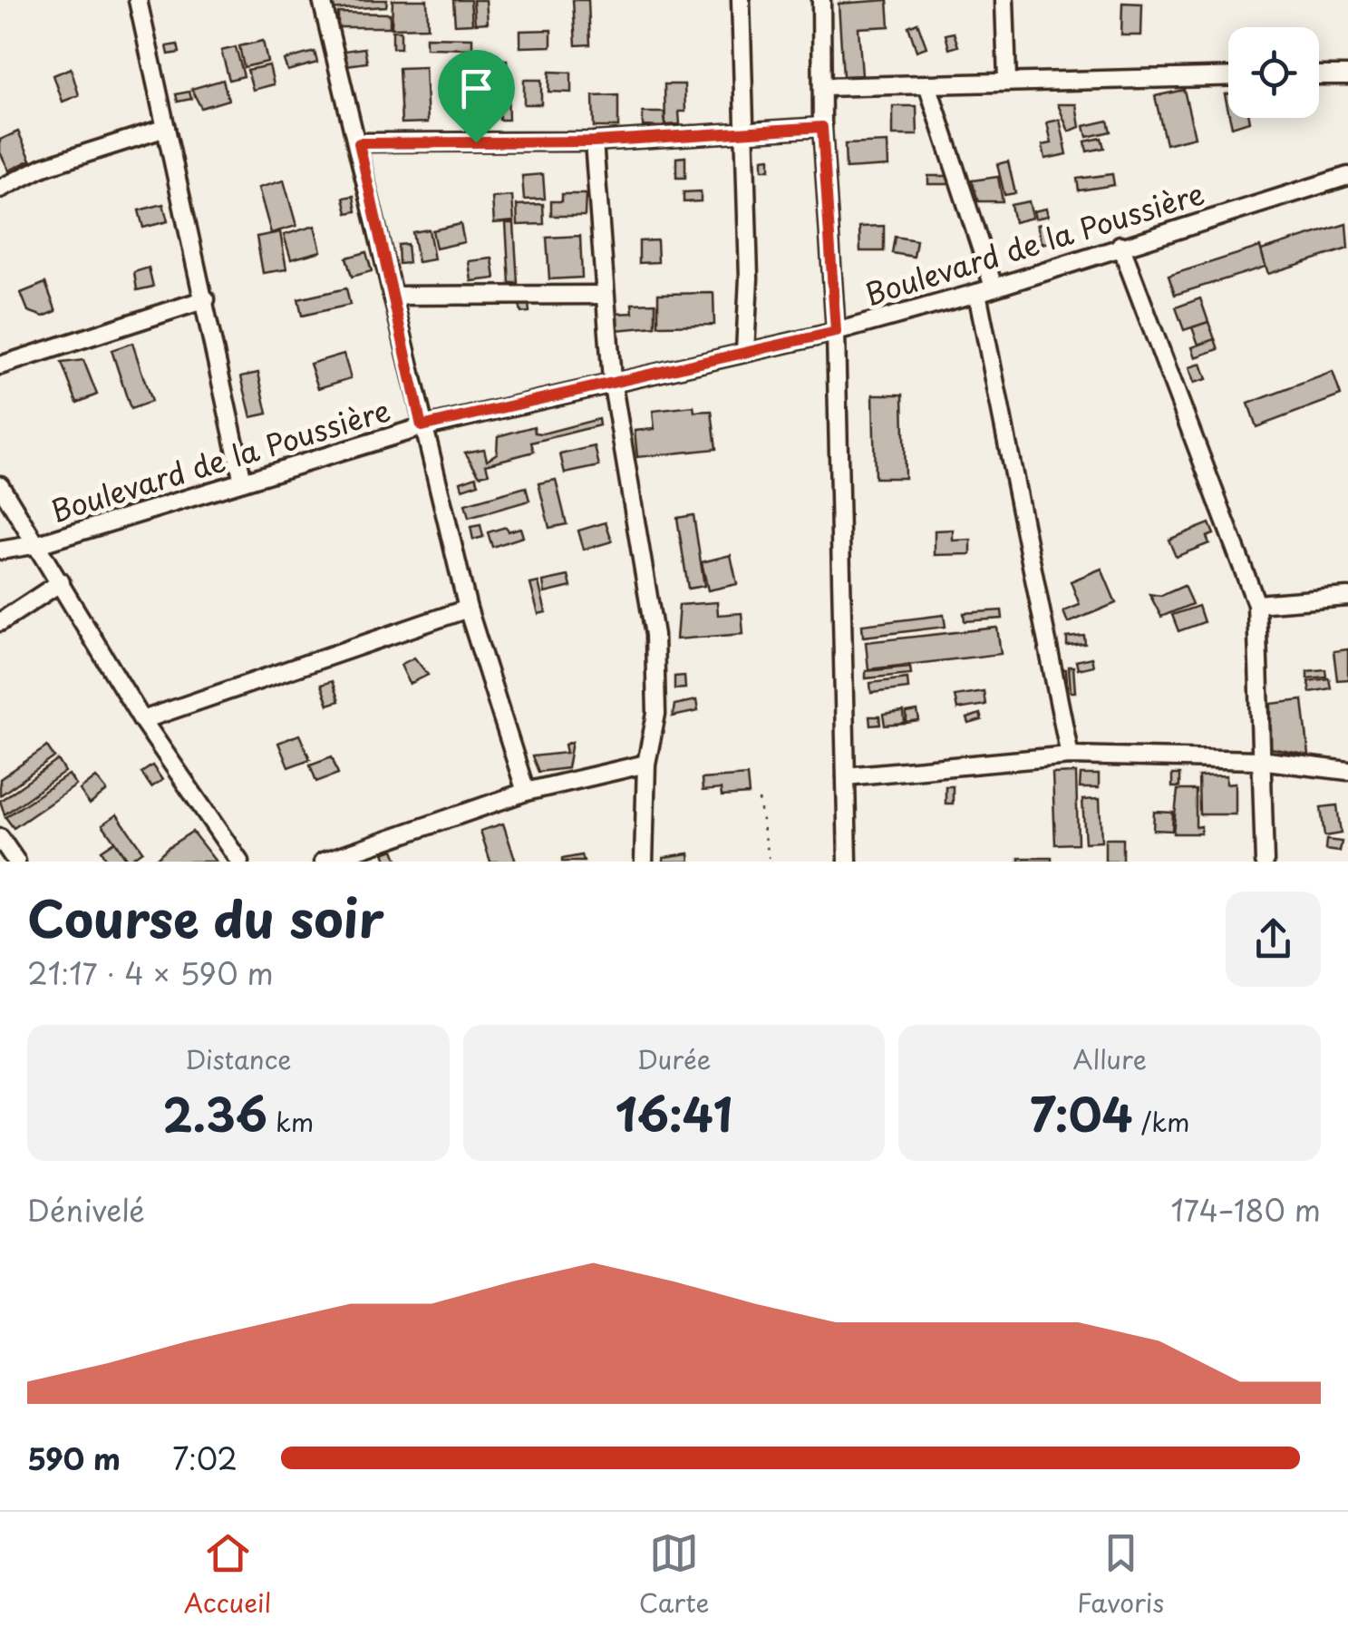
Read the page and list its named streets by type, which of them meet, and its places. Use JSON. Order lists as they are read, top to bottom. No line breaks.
{"streets":{"street":["Boulevard de la Poussière"]},"page":{"heading":["Course du soir","21:17 · 4 × 590 m"],"stats":[["Distance","2.36 km"],["Durée","16:41"],["Allure","7:04 /km"]],"chart":["Dénivelé","174–180 m"],"list":[{"name":"590 m","note":"7:02"}],"tabs":["Accueil","Carte","Favoris"]}}
